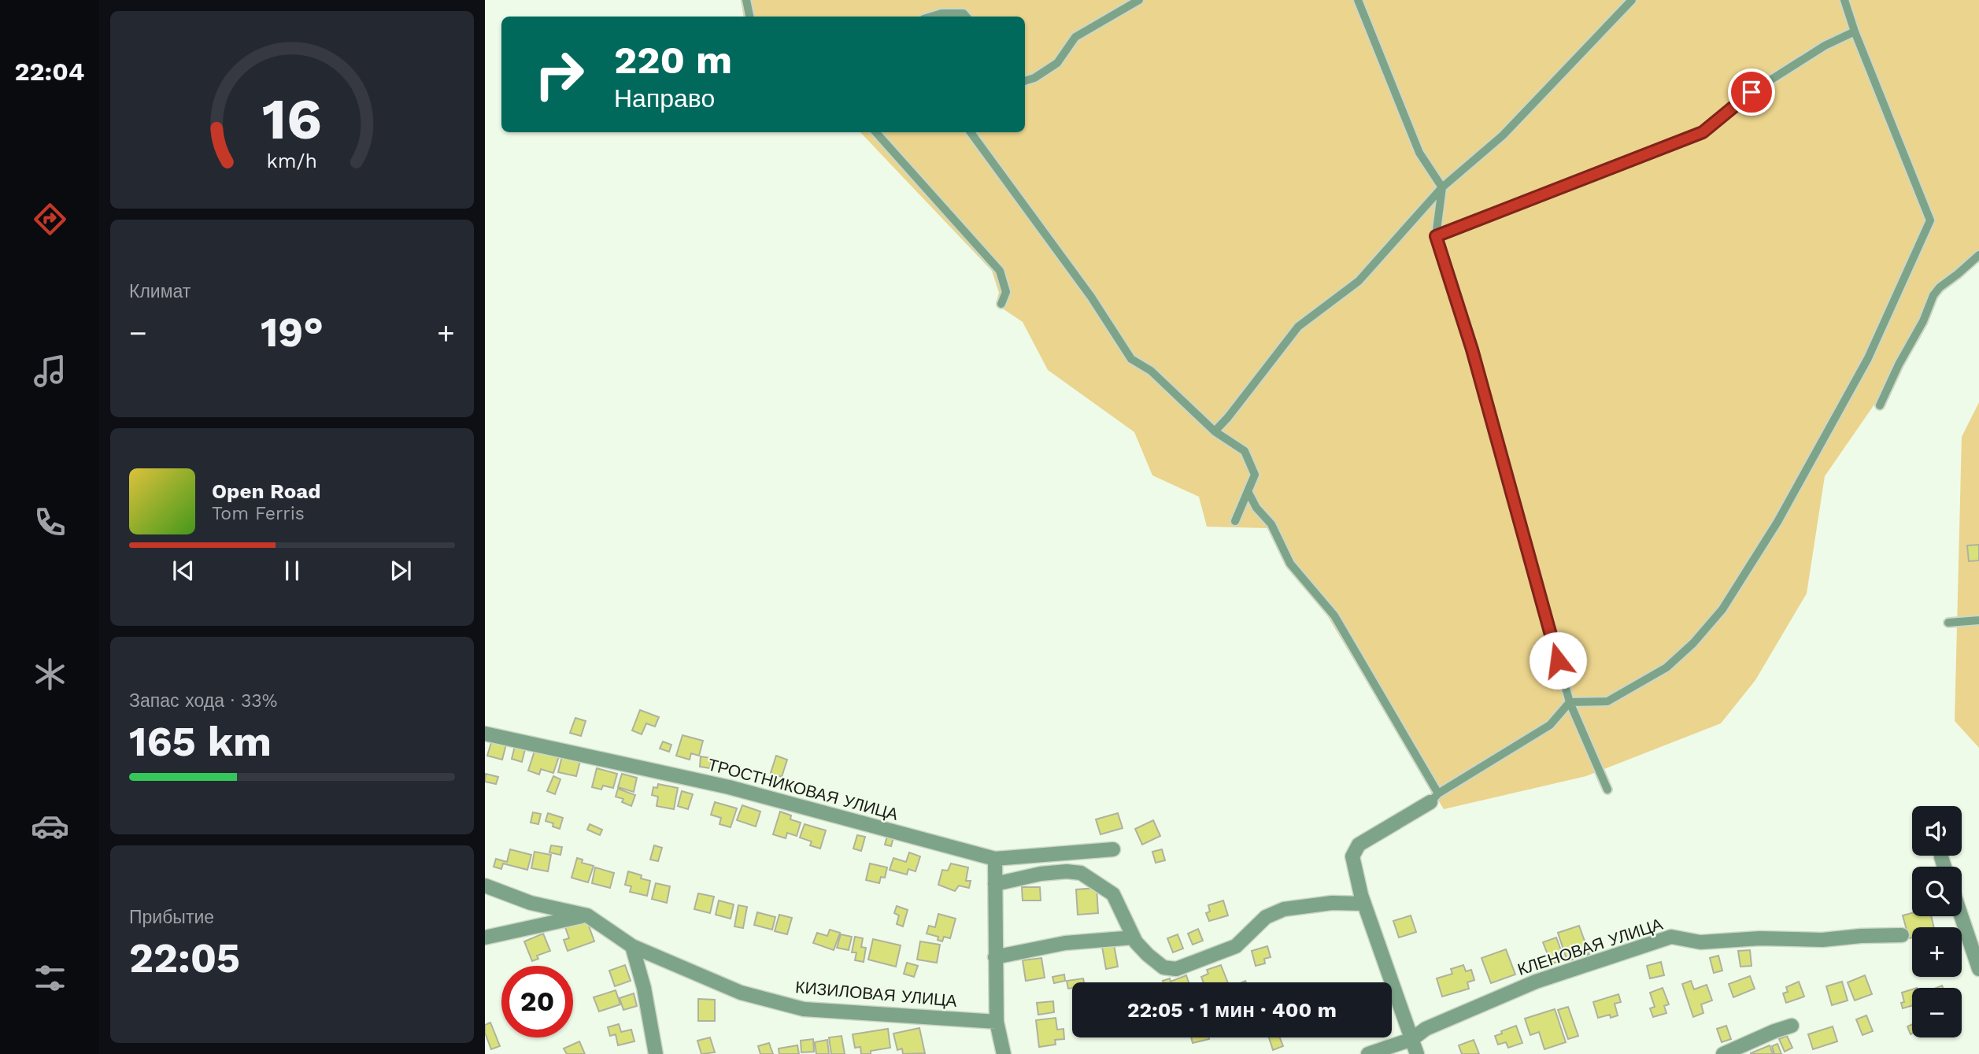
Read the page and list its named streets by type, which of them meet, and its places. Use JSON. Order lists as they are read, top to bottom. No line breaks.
{"streets":{"street":["ТРОСТНИКОВАЯ УЛИЦА","КЛЕНОВАЯ УЛИЦА","КИЗИЛОВАЯ УЛИЦА"]},"page":{"tabs":"22:04","turn":["220 m","Направо"],"tile":["Климат",["Запас хода · 33%","165 km"],["Прибытие","22:05"]],"heat":["−","19°","+"],"song":["Open Road","Tom Ferris"],"map_buttons":["+","−"],"limit":"20","trip":"22:05 · 1 мин · 400 m","gauge":["16","km/h"]}}
